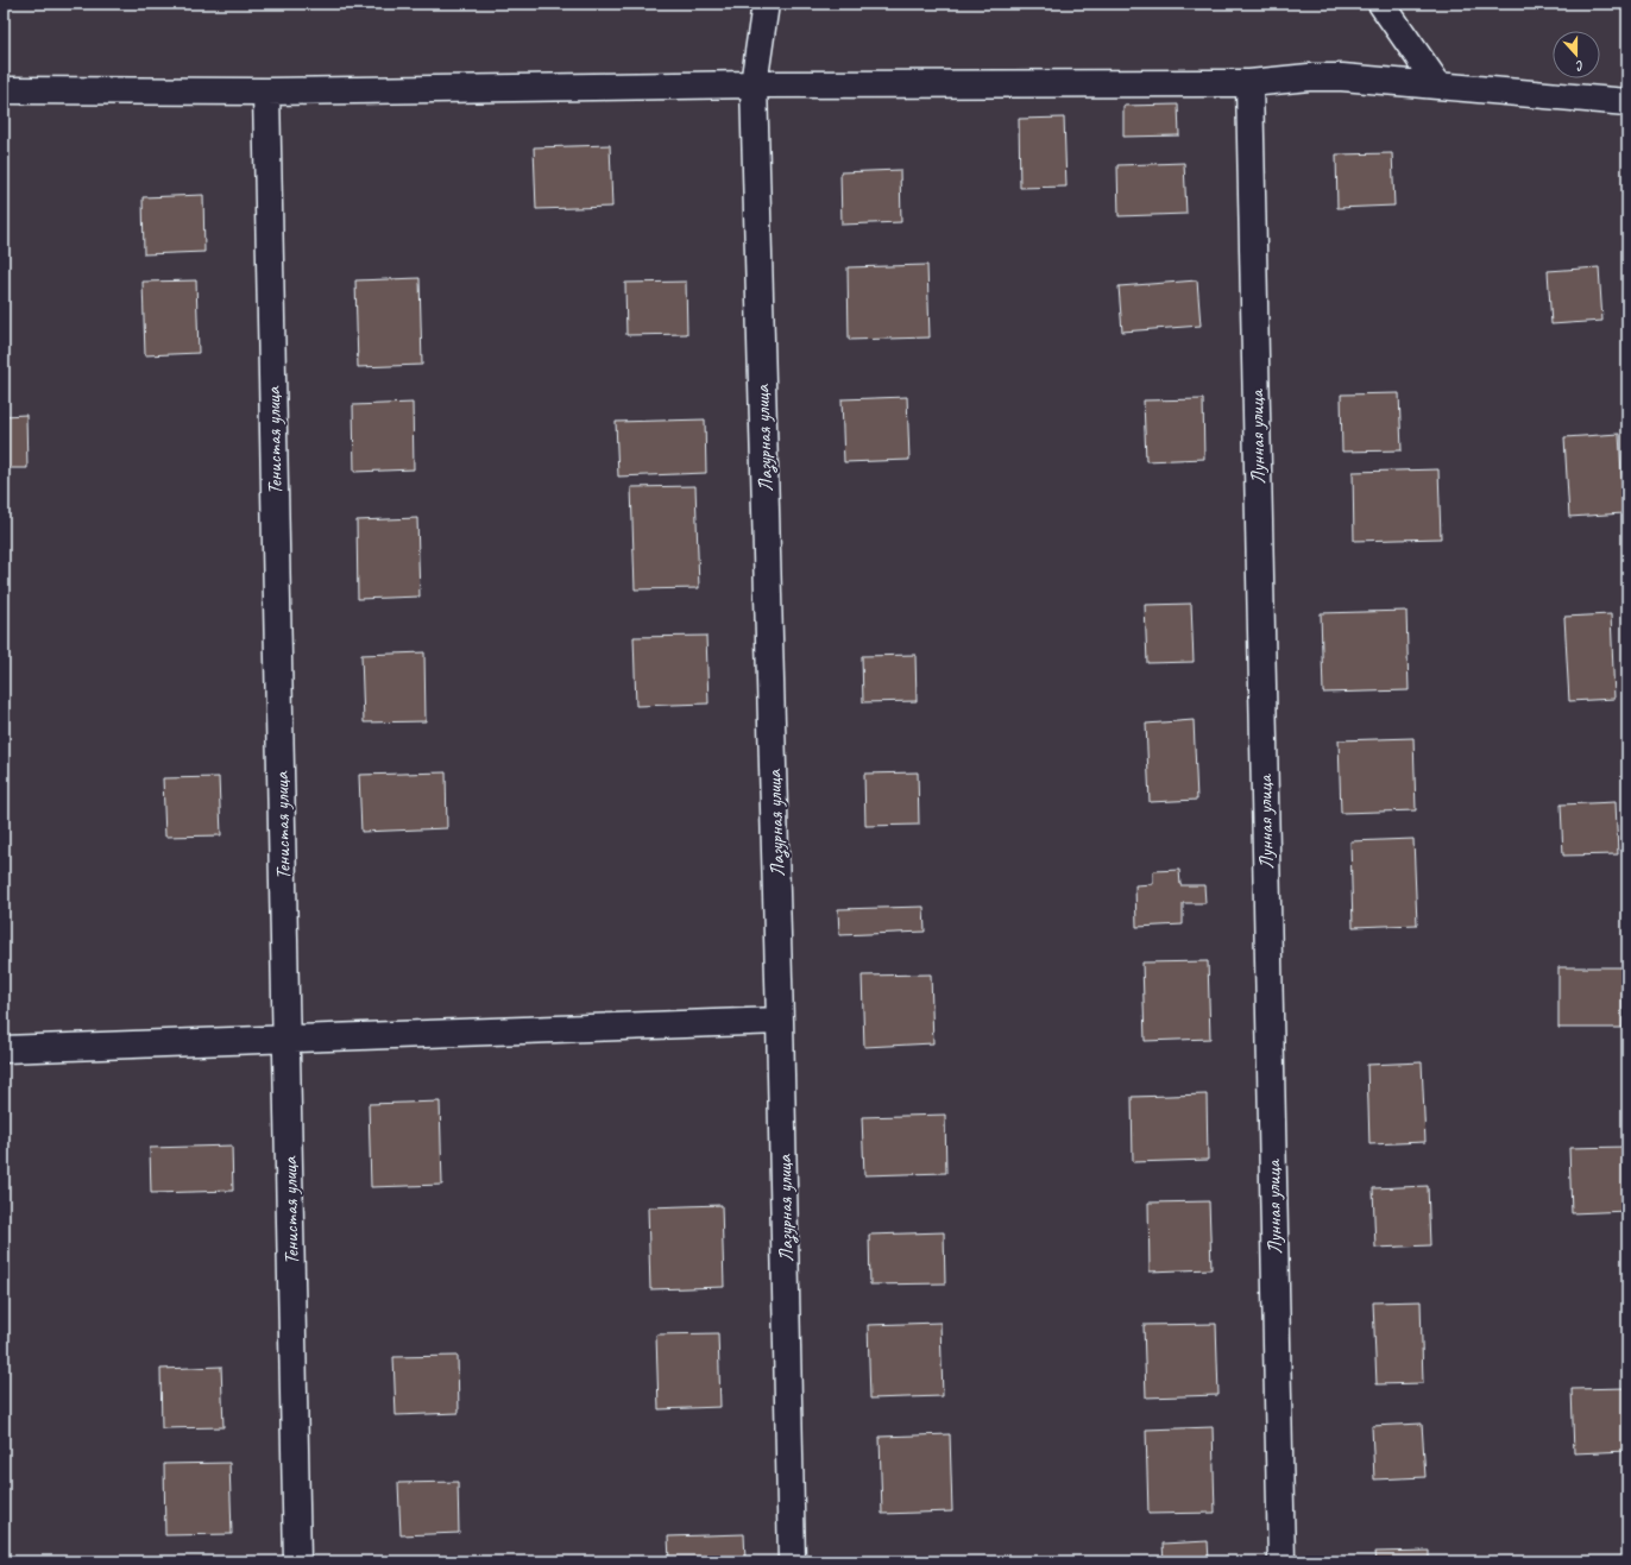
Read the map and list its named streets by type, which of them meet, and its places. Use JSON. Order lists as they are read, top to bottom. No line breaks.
{"streets":{"street":["Лунная улица","Лазурная улица","Тенистая улица"]},"north":"bottom"}
